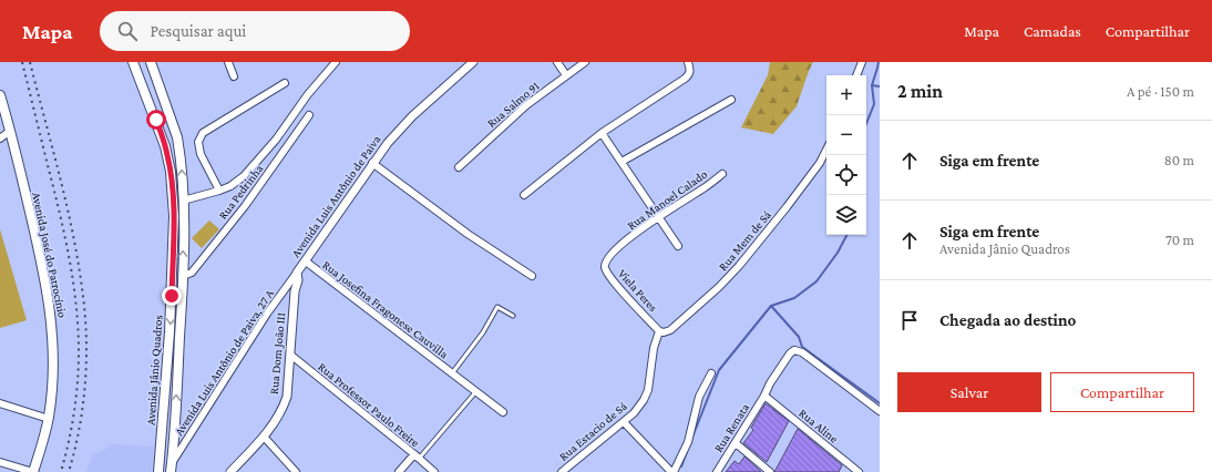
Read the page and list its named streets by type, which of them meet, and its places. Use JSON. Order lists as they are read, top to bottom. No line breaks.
{"streets":{"main road":["Avenida José do Patrocínio","Avenida Jânio Quadros"],"street":["Rua Salmo 91","Rua Pedrinha","Avenida Luis Antônio de Paiva","Rua Manoel Calado","Rua Mem de Sá","Viela Peres","Rua Josefina Fragonese Cauvilla","Rua Dom João III","Avenida Luis Antônio de Paiva, 27 A","Rua Professor Paulo Freire","Rua Aline","Rua Renata","Rua Estacio de Sá"]},"crossings":[["Rua Pedrinha","Avenida Jânio Quadros"],["Avenida Luis Antônio de Paiva","Rua Josefina Fragonese Cauvilla"],["Avenida Luis Antônio de Paiva","Rua Dom João III"],["Avenida Luis Antônio de Paiva","Avenida Luis Antônio de Paiva, 27 A"],["Rua Manoel Calado","Viela Peres"],["Rua Mem de Sá","Viela Peres"],["Rua Mem de Sá","Rua Estacio de Sá"],["Viela Peres","Rua Estacio de Sá"],["Rua Dom João III","Avenida Luis Antônio de Paiva, 27 A"],["Rua Dom João III","Rua Professor Paulo Freire"],["Avenida Luis Antônio de Paiva, 27 A","Avenida Jânio Quadros"],["Rua Aline","Rua Renata"]],"page":{"header":"Mapa","search":"Pesquisar aqui","nav":["Mapa","Camadas","Compartilhar"],"heading":["2 min","A pé · 150 m"],"map_buttons":["+","−"],"list":[["Siga em frente","80 m"],["Siga em frente","Avenida Jânio Quadros","70 m"],"Chegada ao destino"],"buttons":["Salvar","Compartilhar"]}}
